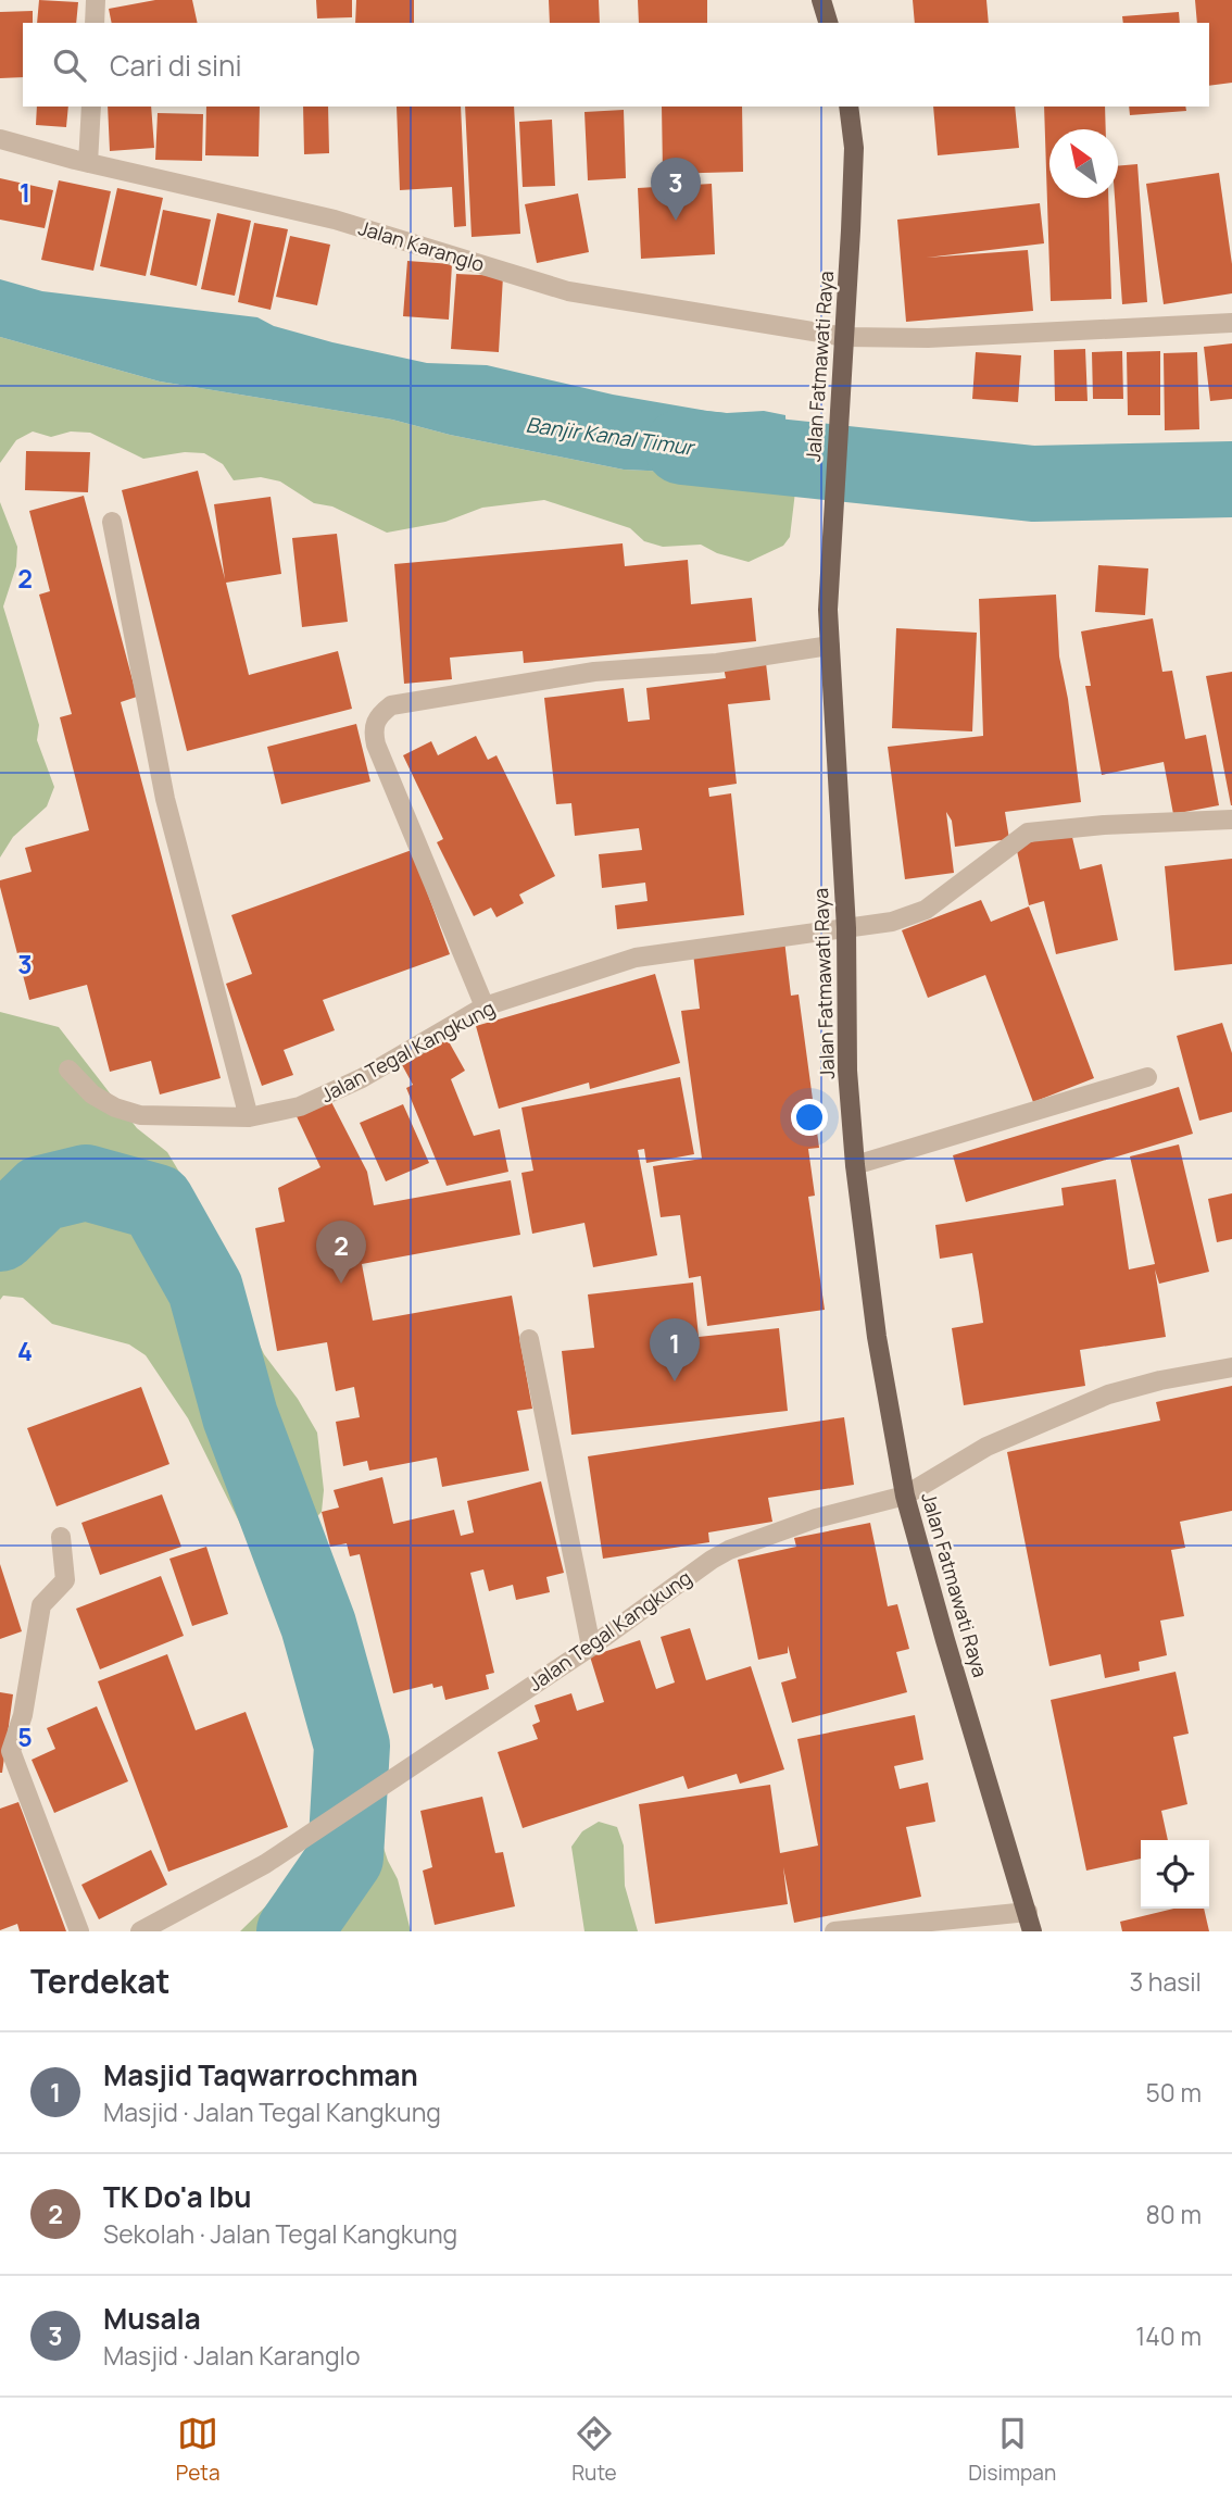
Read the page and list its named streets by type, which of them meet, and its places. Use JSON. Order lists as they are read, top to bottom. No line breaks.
{"streets":{"main road":["Jalan Fatmawati Raya"],"street":["Jalan Karanglo","Jalan Tegal Kangkung"]},"crossings":[["Jalan Karanglo","Jalan Fatmawati Raya"],["Jalan Fatmawati Raya","Jalan Tegal Kangkung"]],"water":["Banjir Kanal Timur"],"north":"top left","page":{"search":"Cari di sini","pins":["3","2","1"],"heading":["Terdekat","3 hasil"],"list":[{"mark":"1","name":"Masjid Taqwarrochman","note":"Masjid · Jalan Tegal Kangkung","value":"50 m"},{"mark":"2","name":"TK Do'a Ibu","note":"Sekolah · Jalan Tegal Kangkung","value":"80 m"},{"mark":"3","name":"Musala","note":"Masjid · Jalan Karanglo","value":"140 m"}],"nav":["Peta","Rute","Disimpan"]},"grid":{"rows":["1","2","3","4","5"]}}
